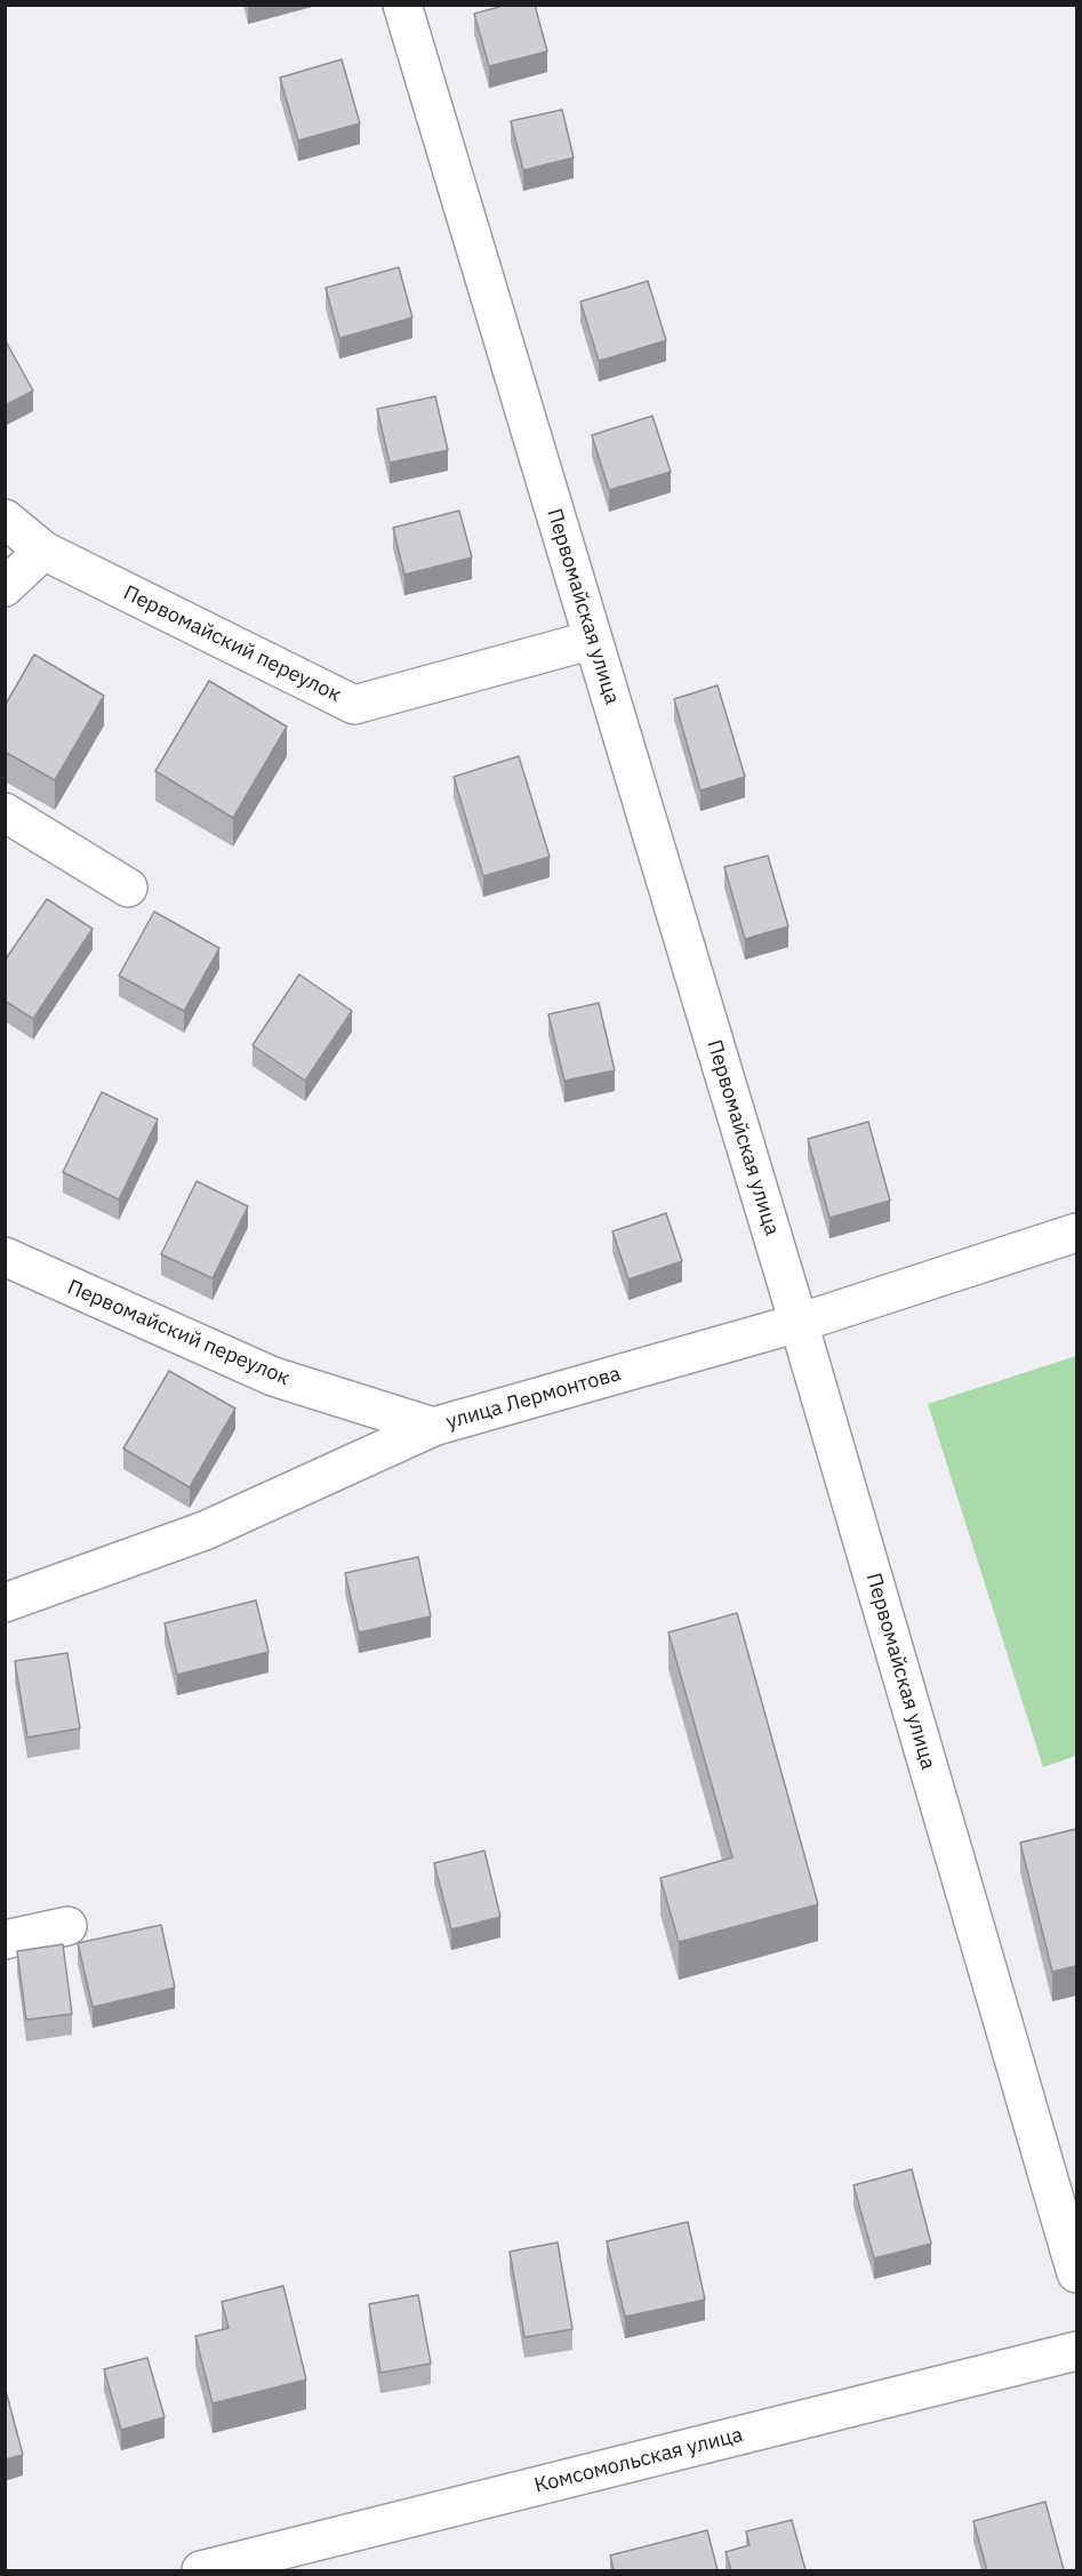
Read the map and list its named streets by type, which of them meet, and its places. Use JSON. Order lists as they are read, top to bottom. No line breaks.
{"streets":{"street":["Первомайская улица","Первомайский переулок","улица Лермонтова","Комсомольская улица"]},"crossings":[["Первомайская улица","Первомайский переулок"],["Первомайская улица","улица Лермонтова"],["Первомайский переулок","улица Лермонтова"]]}
